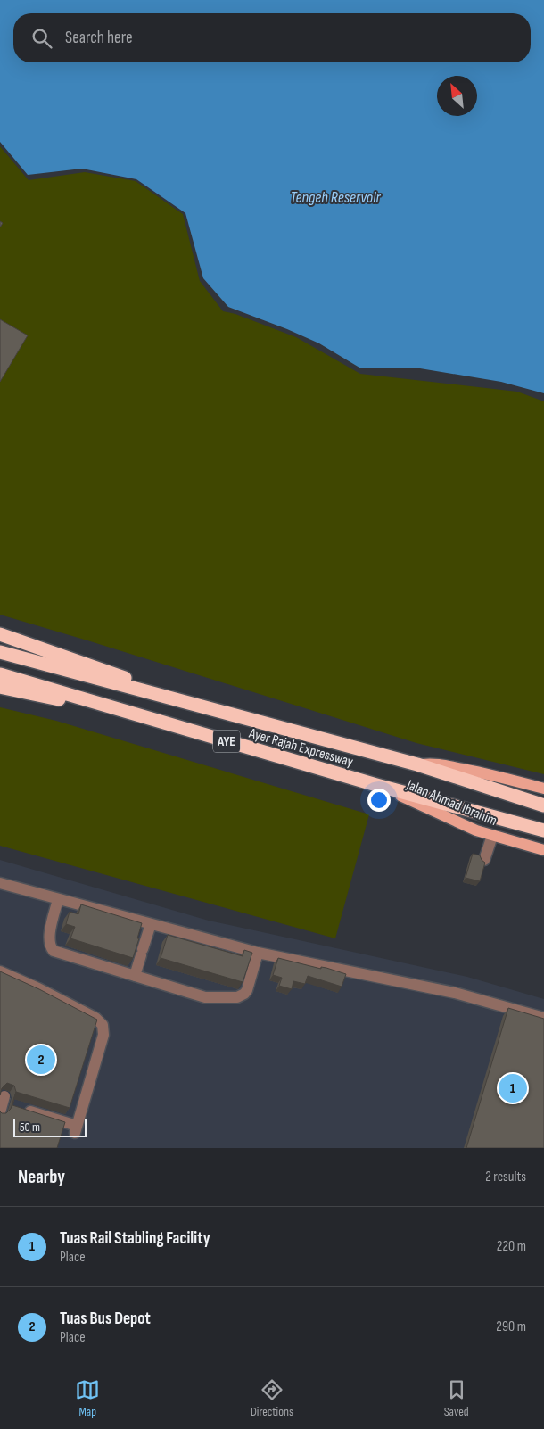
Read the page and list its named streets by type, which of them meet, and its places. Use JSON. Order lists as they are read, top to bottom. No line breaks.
{"streets":{"highway":["AYE","Ayer Rajah Expressway"],"main road":["Jalan Ahmad Ibrahim"]},"crossings":[["Ayer Rajah Expressway","Jalan Ahmad Ibrahim"]],"water":["Tengeh Reservoir"],"scale_bar":"50 m","north":"top left","page":{"search":"Search here","pins":["2","1"],"scale":"50 m","heading":["Nearby","2 results"],"list":[{"mark":"1","name":"Tuas Rail Stabling Facility","note":"Place","value":"220 m"},{"mark":"2","name":"Tuas Bus Depot","note":"Place","value":"290 m"}],"nav":["Map","Directions","Saved"]}}
